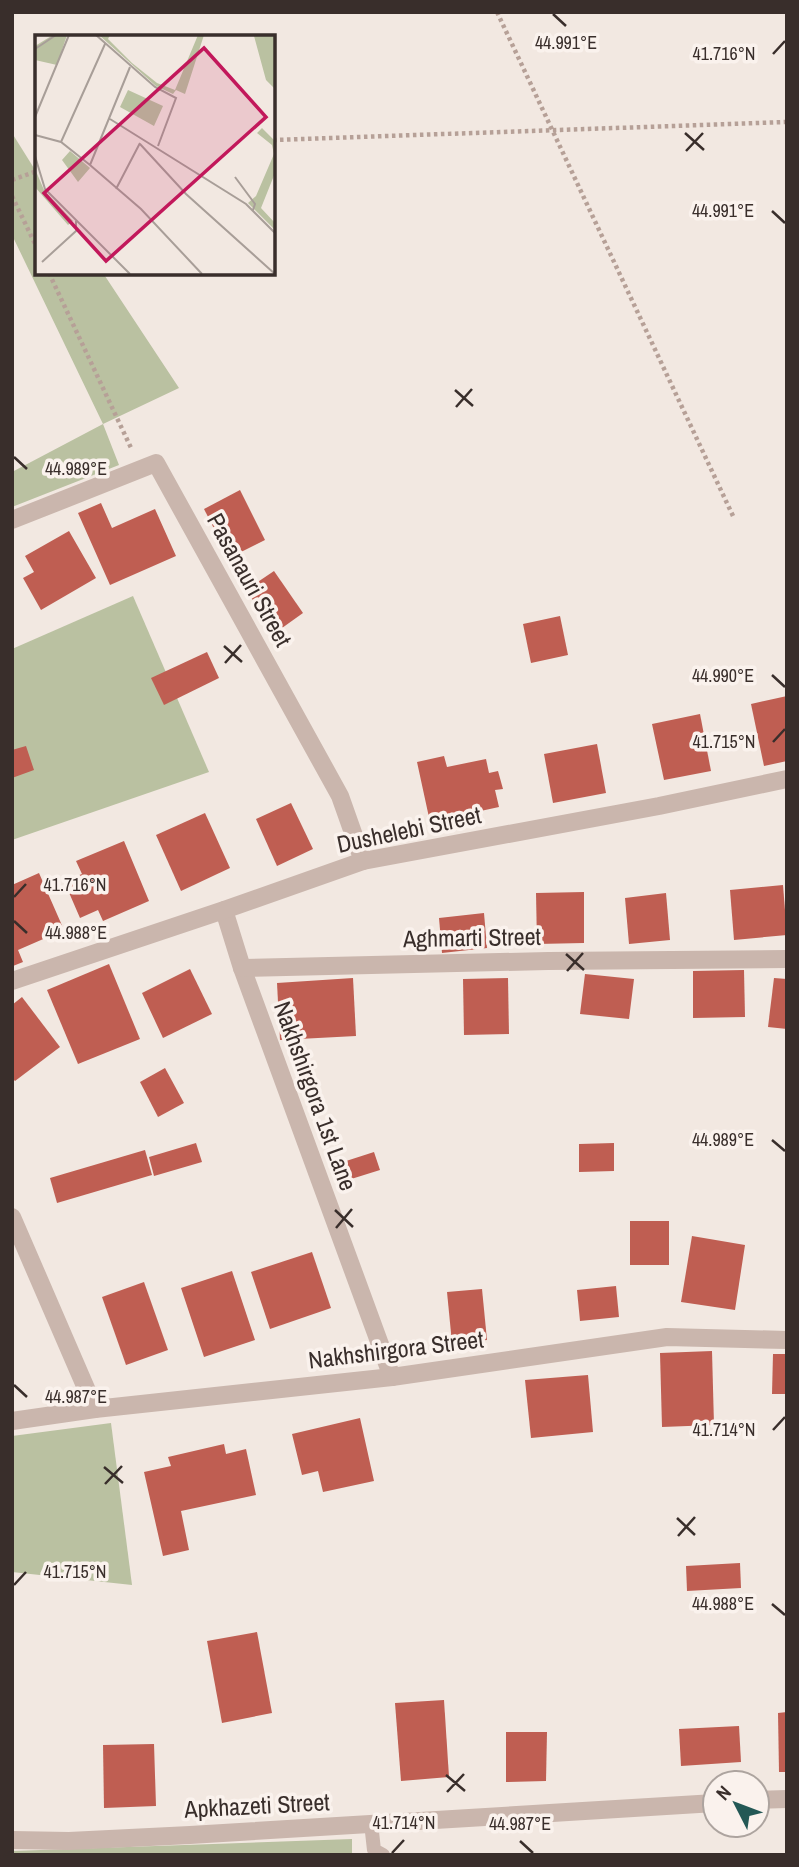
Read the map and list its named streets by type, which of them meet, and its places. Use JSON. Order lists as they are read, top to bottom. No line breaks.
{"streets":{"street":["Pasanauri Street","Dushelebi Street","Aghmarti Street","Nakhshirgora 1st Lane","Nakhshirgora Street","Apkhazeti Street"]},"crossings":[["Pasanauri Street","Dushelebi Street"],["Dushelebi Street","Nakhshirgora 1st Lane"],["Aghmarti Street","Nakhshirgora 1st Lane"],["Nakhshirgora 1st Lane","Nakhshirgora Street"]],"north":"top left","coordinates":["44.991°E","41.716°N","44.989°E","44.990°E","41.715°N","44.988°E","44.987°E","41.714°N"]}
